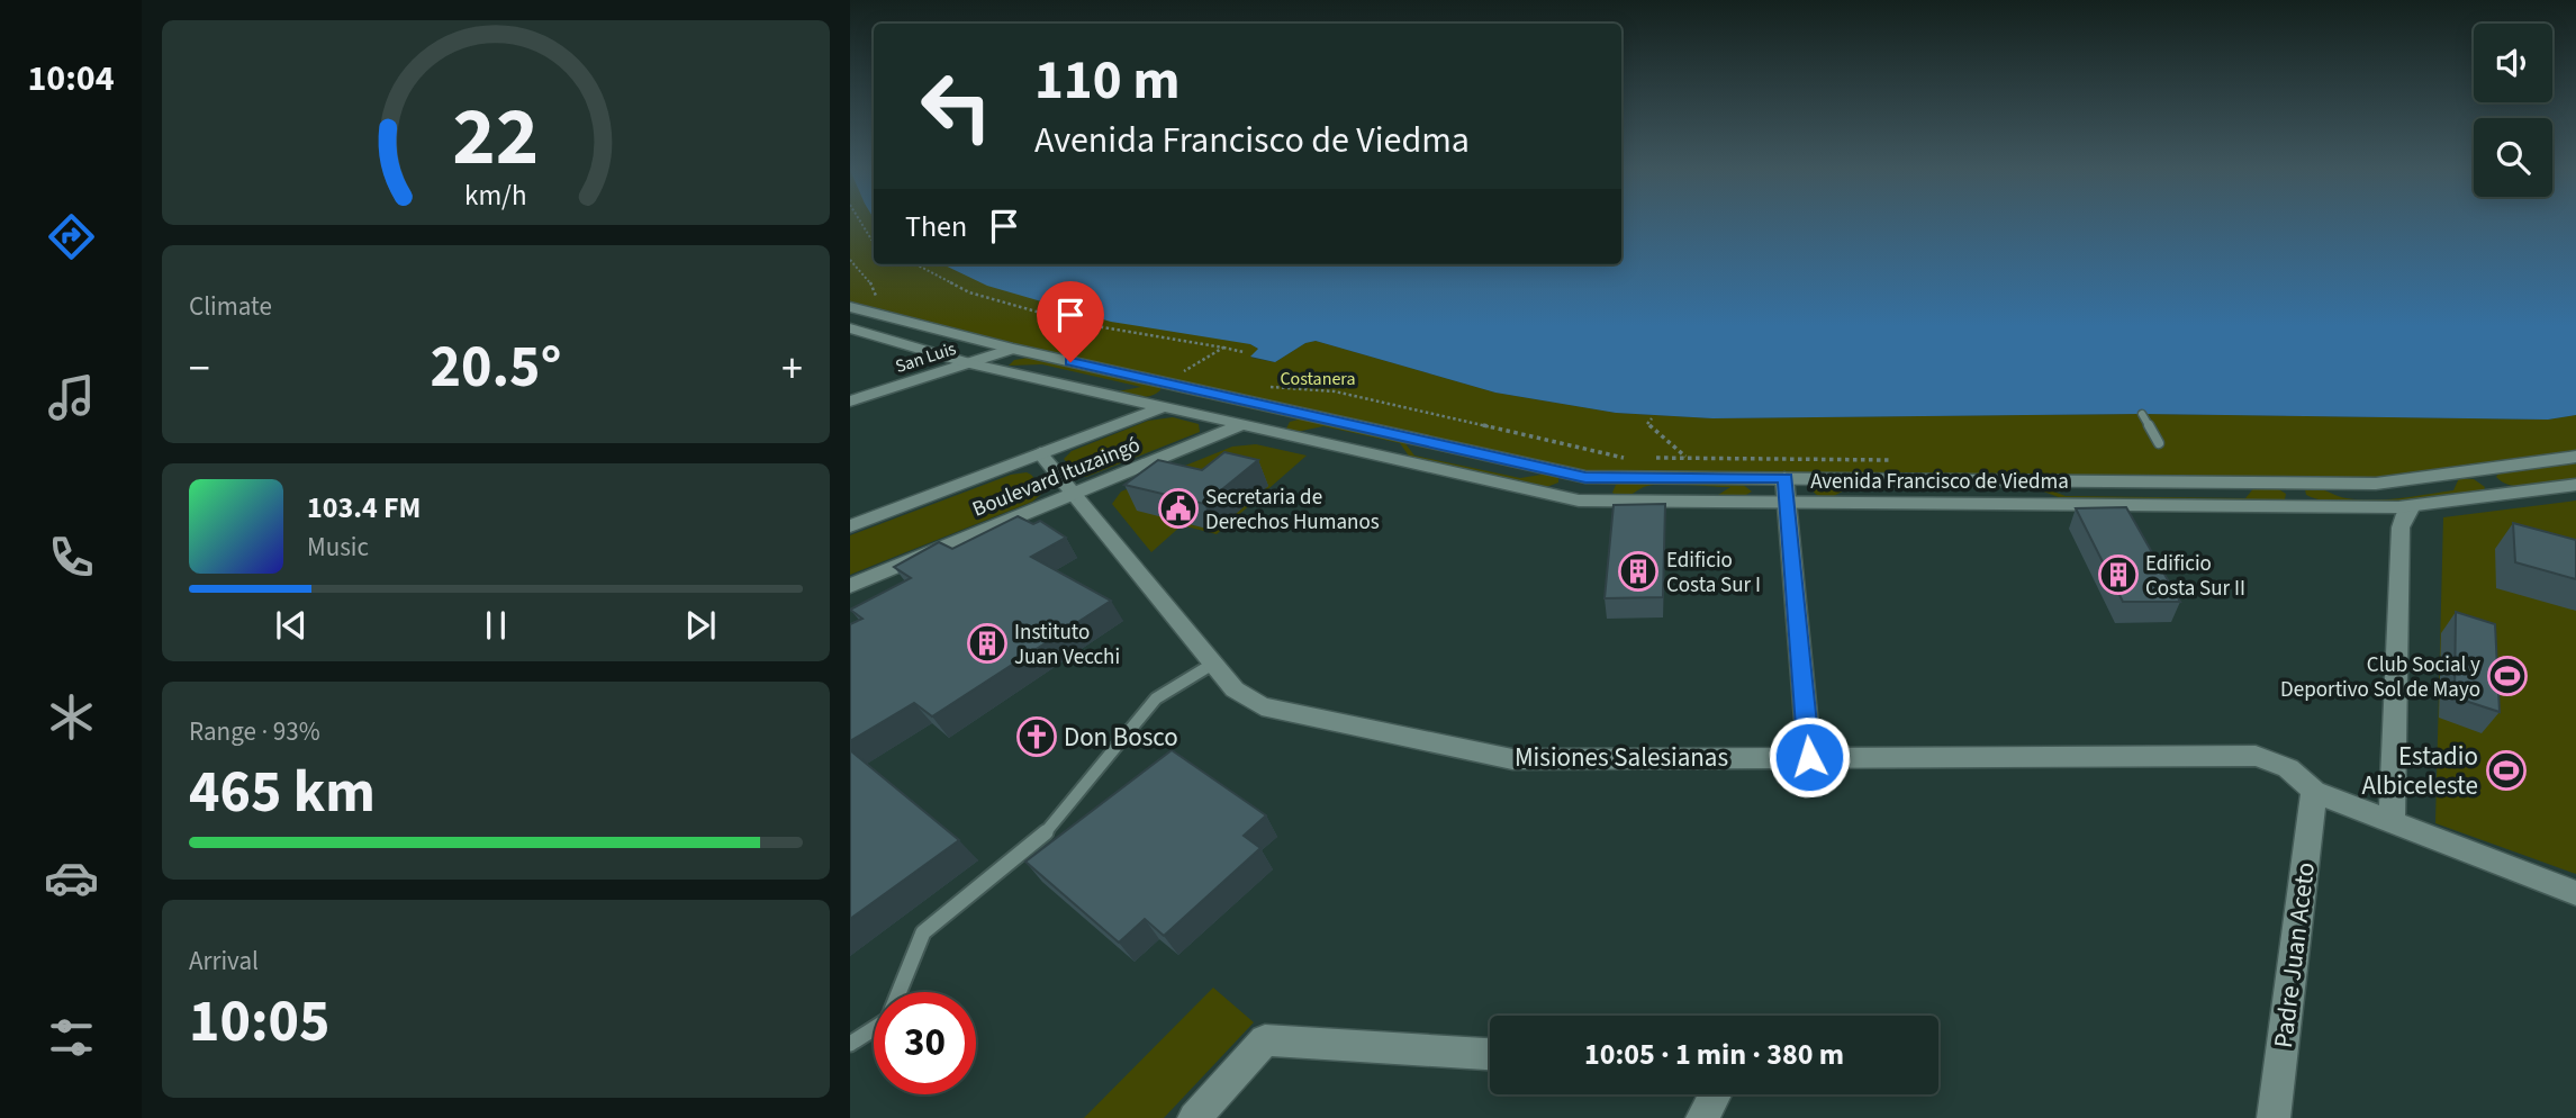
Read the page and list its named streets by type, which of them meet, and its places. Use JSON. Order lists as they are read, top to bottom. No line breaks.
{"streets":{"main road":["San Luis","Boulevard Ituzaingó","Avenida Francisco de Viedma","Misiones Salesianas","Padre Juan Aceto"]},"crossings":[["San Luis","Avenida Francisco de Viedma"],["Boulevard Ituzaingó","Avenida Francisco de Viedma"],["Boulevard Ituzaingó","Misiones Salesianas"],["Misiones Salesianas","Padre Juan Aceto"]],"parks":["Costanera"],"places":{"public building":["Secretaria de Derechos Humanos"],"building":["Edificio Costa Sur I","Edificio Costa Sur II","Instituto Juan Vecchi"],"sports":["Club Social y Deportivo Sol de Mayo","Estadio Albiceleste"],"church":["Don Bosco"]},"page":{"tabs":"10:04","turn":["110 m","Avenida Francisco de Viedma"],"then":"Then","tile":["Climate",["Range · 93%","465 km"],["Arrival","10:05"]],"heat":["−","20.5°","+"],"song":["103.4 FM","Music"],"limit":"30","trip":"10:05 · 1 min · 380 m","gauge":["22","km/h"]}}
